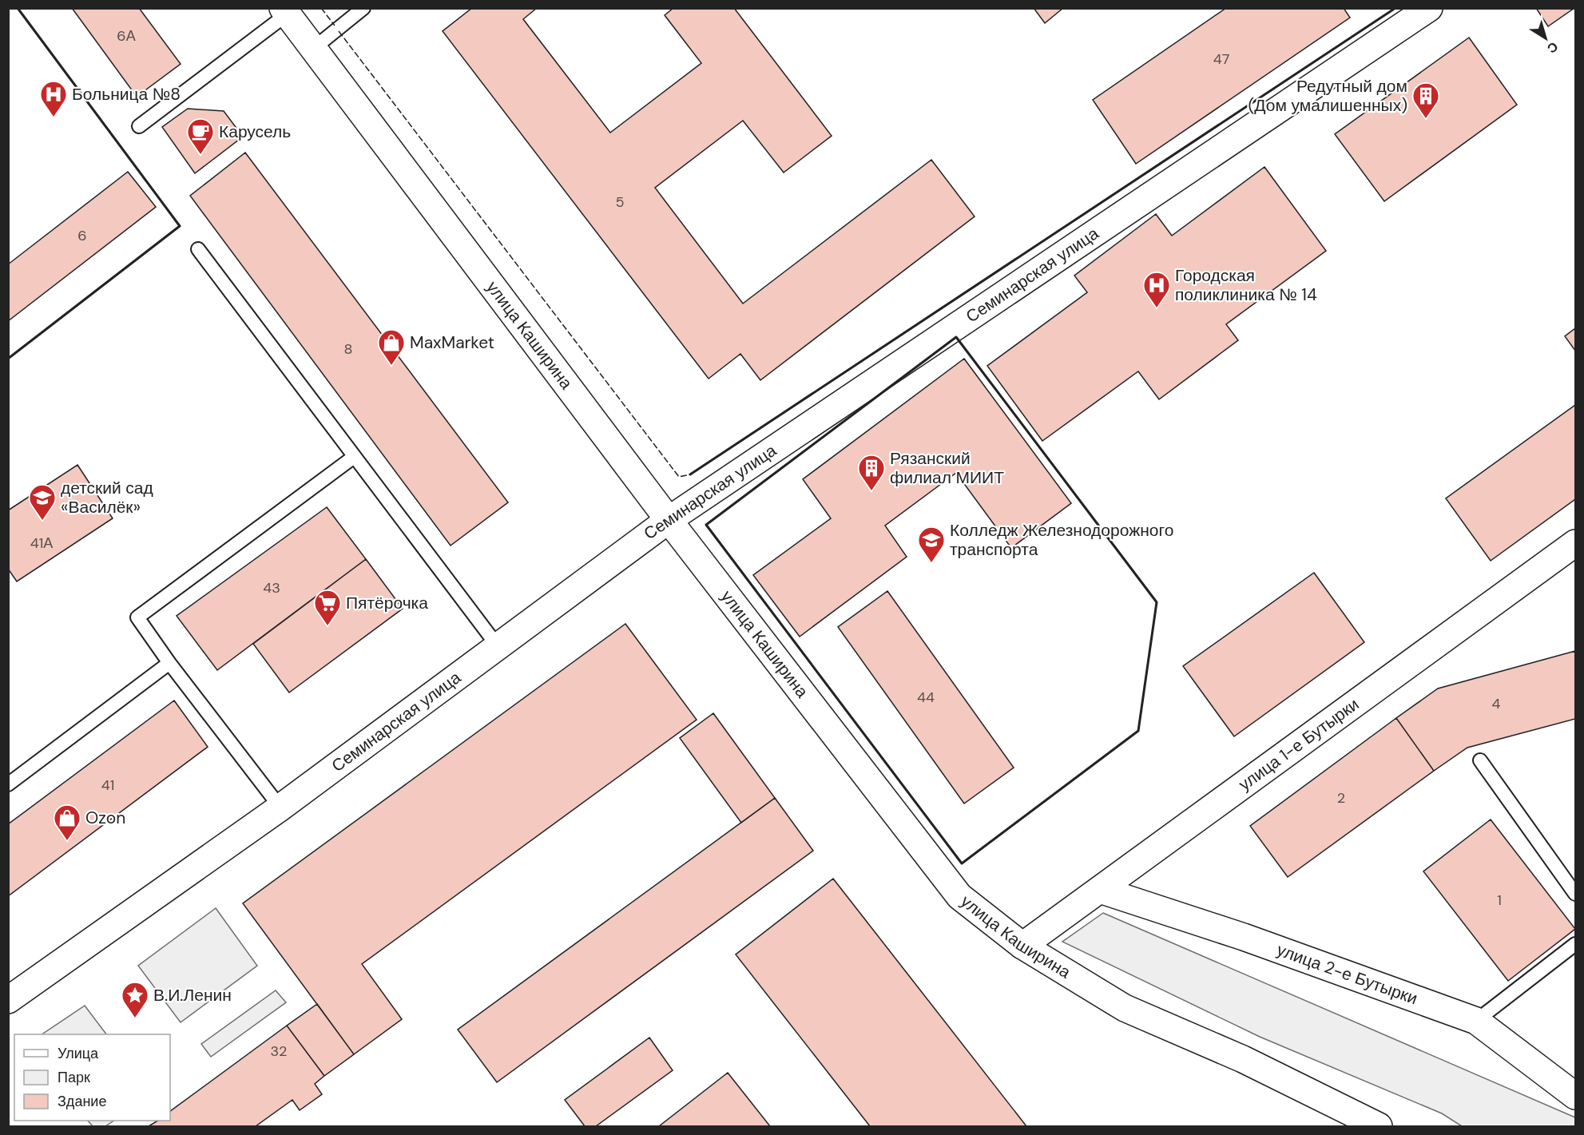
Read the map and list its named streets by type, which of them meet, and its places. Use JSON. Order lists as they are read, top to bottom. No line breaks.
{"streets":{"main road":["Семинарская улица","улица Каширина","улица 1-е Бутырки","улица 2-е Бутырки"]},"crossings":[["Семинарская улица","улица Каширина"],["улица Каширина","улица 1-е Бутырки"],["улица 1-е Бутырки","улица 2-е Бутырки"]],"places":{"hospital":["Больница №8","Городская поликлиника № 14"],"building":["Редутный дом (Дом умалишенных)","Рязанский филиал МИИТ"],"cafe":["Карусель"],"shop":["MaxMarket","Ozon"],"school or university":["детский сад «Василёк»","Колледж Железнодорожного транспорта"],"supermarket":["Пятёрочка"],"place":["В.И.Ленин"]},"house_numbers":["6А","47","5","6","8","41А","43","44","4","41","2","1","32"],"legend":["Улица","Парк","Здание"],"north":"bottom right"}
